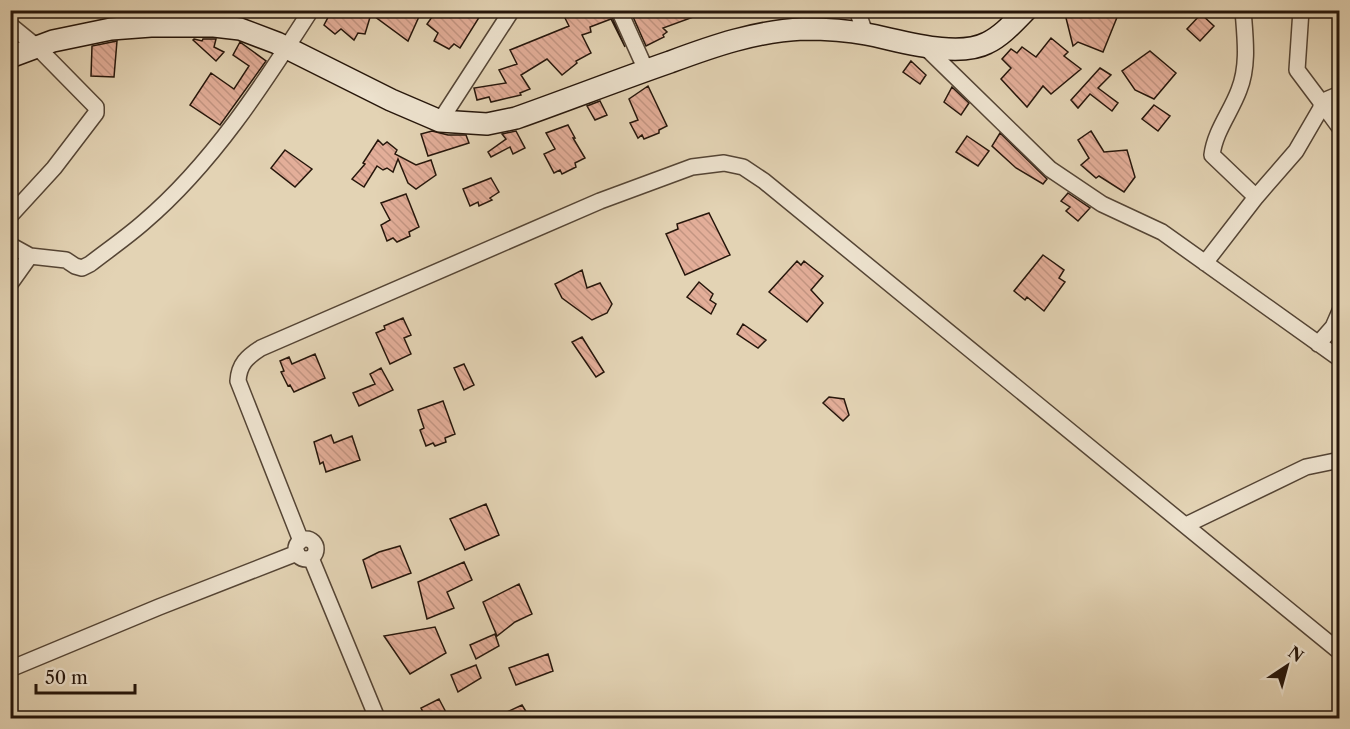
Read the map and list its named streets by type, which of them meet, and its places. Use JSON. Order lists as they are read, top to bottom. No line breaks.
{"scale_bar":"50 m","north":"top right"}
